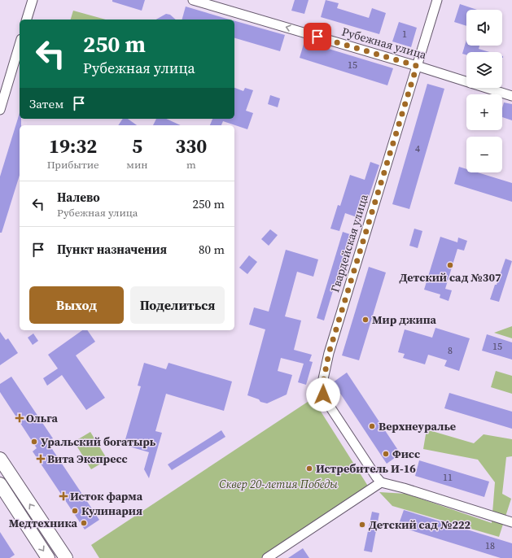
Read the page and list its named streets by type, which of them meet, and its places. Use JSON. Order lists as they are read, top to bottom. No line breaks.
{"streets":{"street":["Рубежная улица","Гвардейская улица"]},"crossings":[["Рубежная улица","Гвардейская улица"]],"one_way":["Рубежная улица"],"parks":["Сквер 20-летия Победы"],"places":{"other":["Детский сад №307","Мир джипа","Верхнеуралье","Уральский богатырь","Фисс","Истребитель И-16","Кулинария","Медтехника","Детский сад №222"],"health":["Ольга","Вита Экспресс","Исток фарма"]},"house_numbers":["1","15","4","15","8","11","18"],"page":{"map_buttons":["+","−"],"turn":["250 m","Рубежная улица"],"then":"Затем","eta":["19:32","Прибытие","5","мин","330","m"],"list":[{"name":"Налево","note":"Рубежная улица","value":"250 m"},{"name":"Пункт назначения","value":"80 m"}],"buttons":["Выход","Поделиться"]}}
